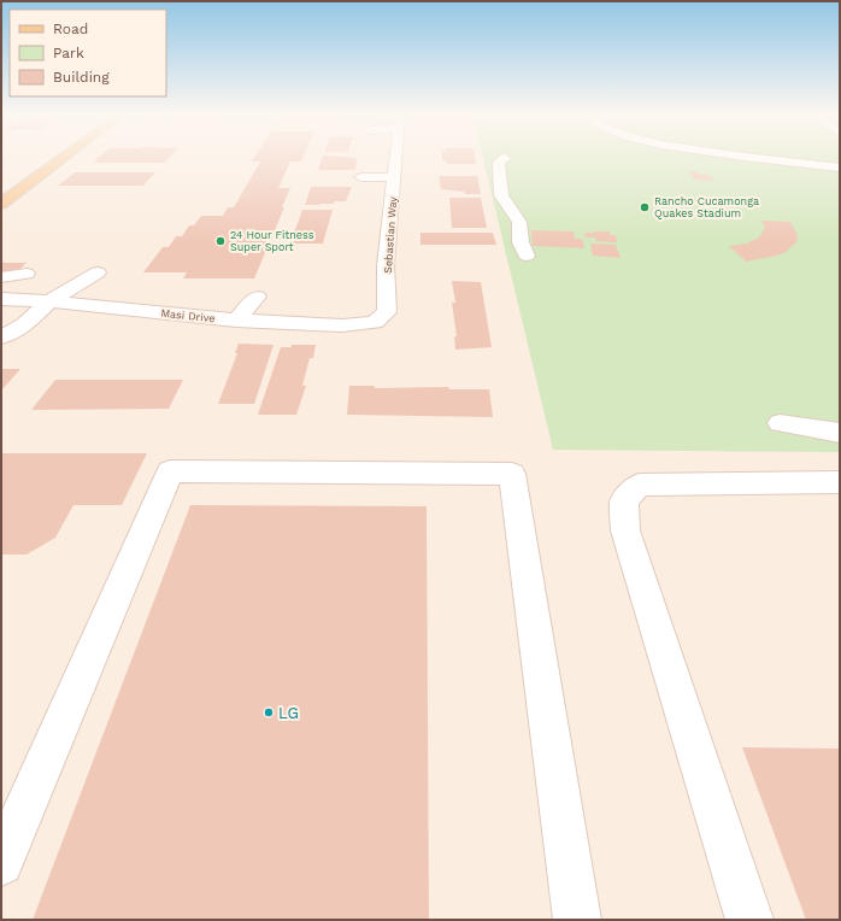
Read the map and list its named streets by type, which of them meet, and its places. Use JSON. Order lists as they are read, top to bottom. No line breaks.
{"streets":{"street":["Sebastian Way","Masi Drive"]},"crossings":[["Sebastian Way","Masi Drive"]],"places":["Rancho Cucamonga Quakes Stadium","24 Hour Fitness Super Sport","LG"],"legend":["Road","Park","Building"]}
